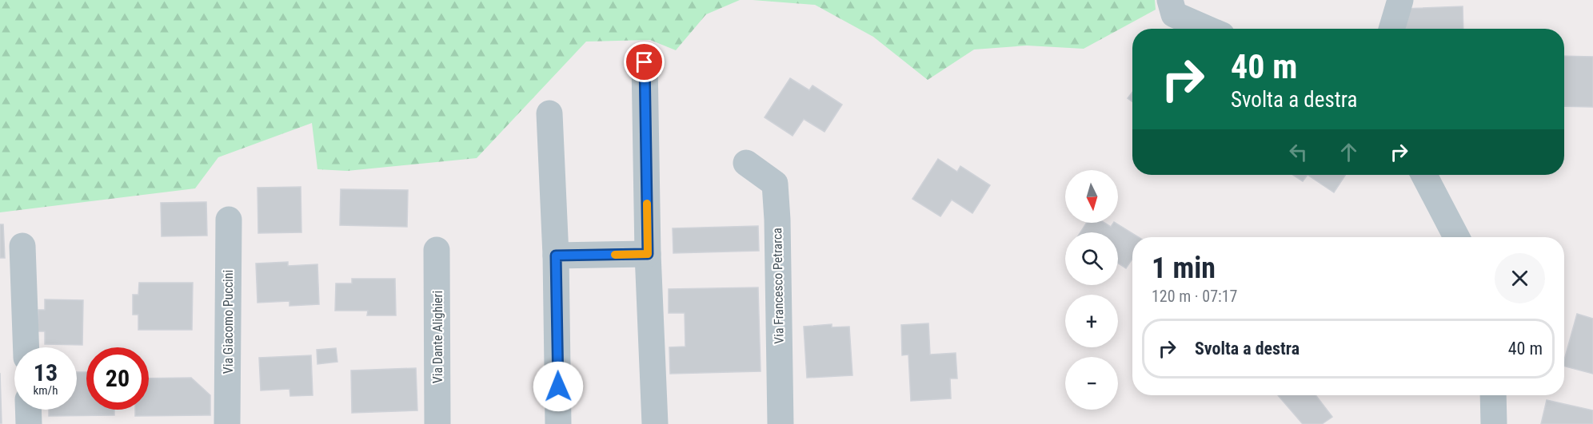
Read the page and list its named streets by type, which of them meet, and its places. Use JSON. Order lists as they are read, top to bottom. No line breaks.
{"streets":{"street":["Via Francesco Petrarca","Via Giacomo Puccini","Via Dante Alighieri"]},"north":"bottom","page":{"turn":["40 m","Svolta a destra"],"map_buttons":["+","−"],"heading":["1 min","120 m · 07:17"],"list":[{"name":"Svolta a destra","value":"40 m"}],"speed":"13 km/h","limit":"20"}}
